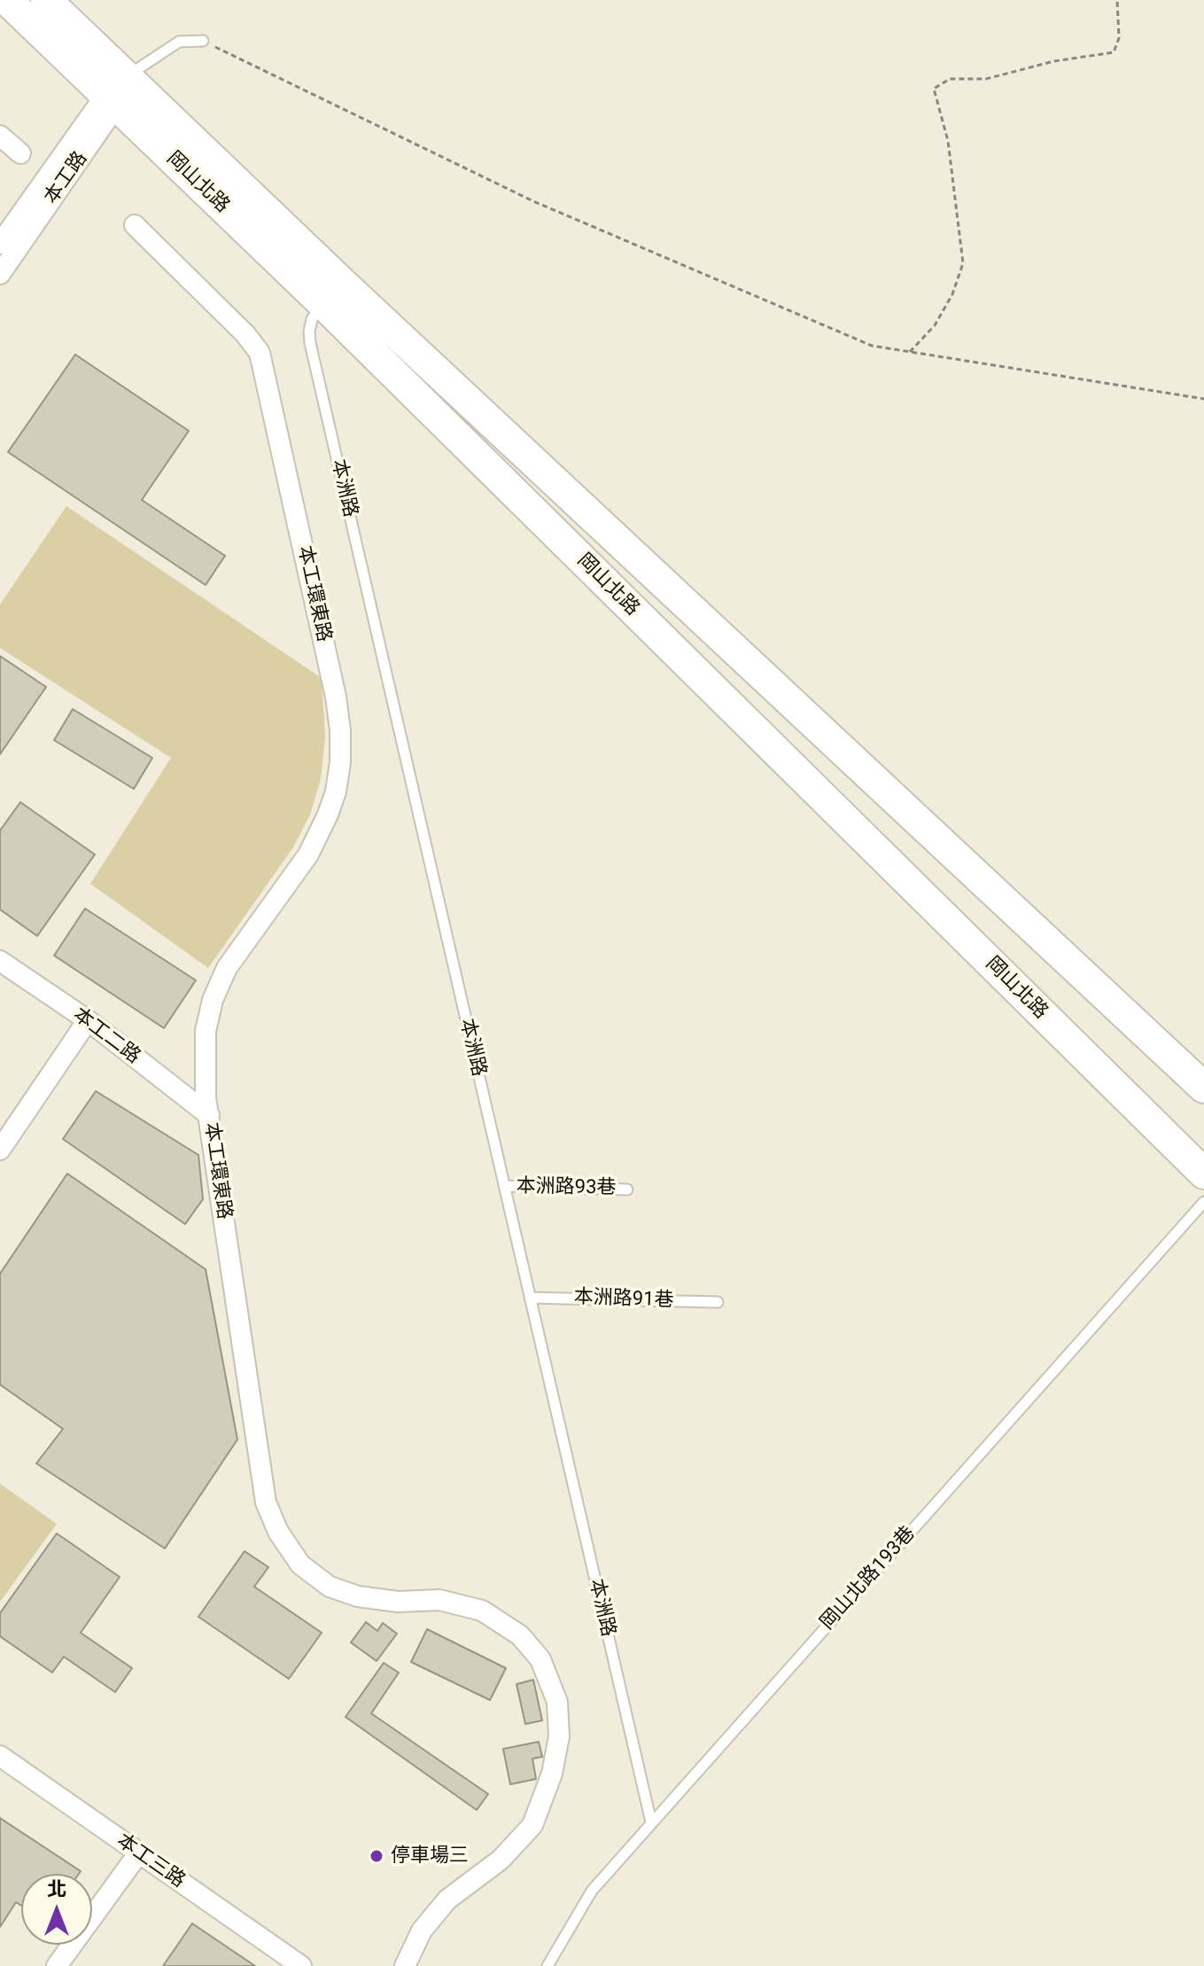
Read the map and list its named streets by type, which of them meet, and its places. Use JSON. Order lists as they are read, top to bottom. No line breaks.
{"streets":{"main road":["岡山北路"],"street":["本工路","本工環東路","本工二路","本工三路"],"lane":["本洲路","本洲路93巷","本洲路91巷","岡山北路193巷"]},"crossings":[["本工路","岡山北路"],["岡山北路","本洲路"],["本洲路","本洲路93巷"],["本洲路","本洲路91巷"],["本洲路","岡山北路193巷"],["本工環東路","本工二路"]],"places":["停車場三"],"north":"top"}
